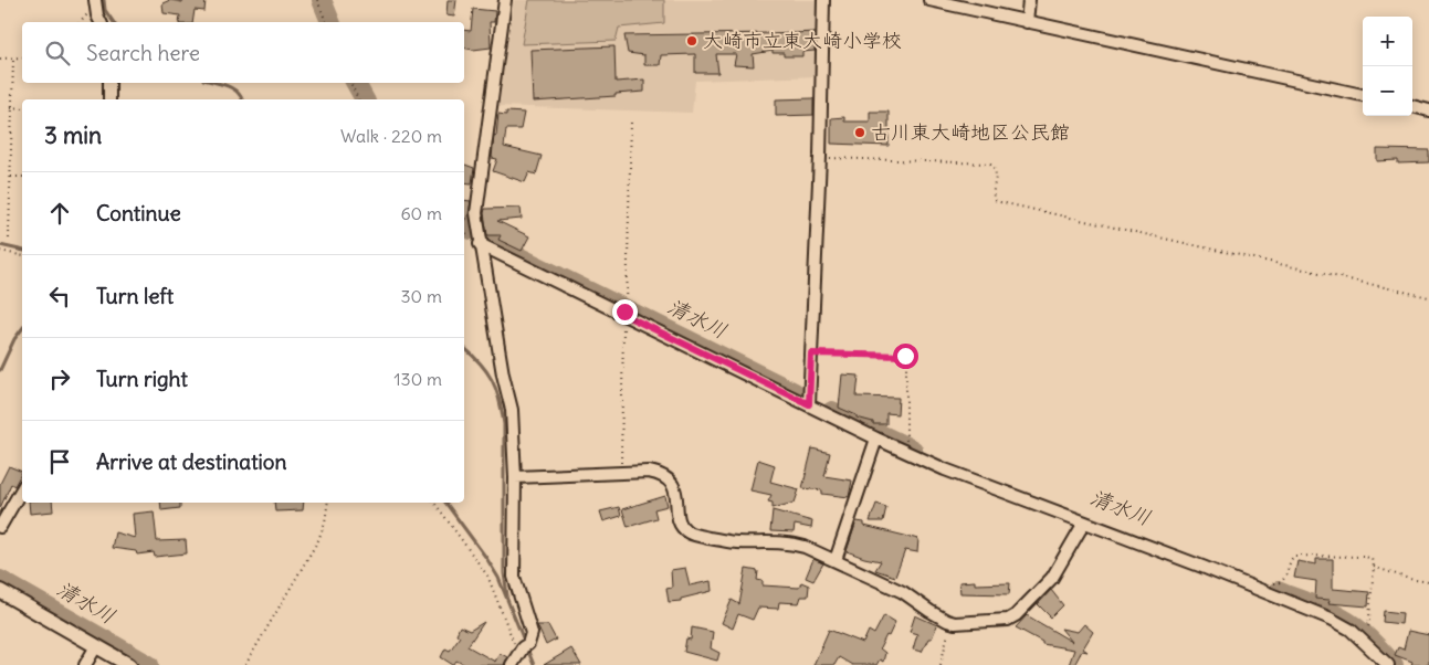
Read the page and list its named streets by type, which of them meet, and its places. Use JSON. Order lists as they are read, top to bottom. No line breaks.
{"water":["清水川"],"places":["大崎市立東大崎小学校","古川東大崎地区公民館"],"page":{"map_buttons":["+","−"],"search":"Search here","heading":["3 min","Walk · 220 m"],"list":[["Continue","60 m"],["Turn left","30 m"],["Turn right","130 m"],"Arrive at destination"]}}
